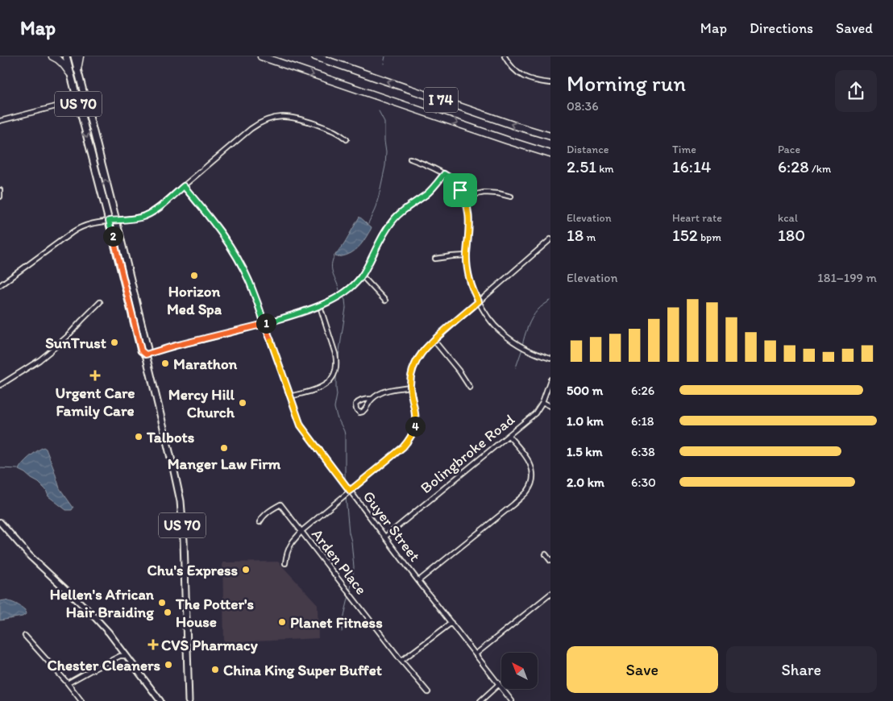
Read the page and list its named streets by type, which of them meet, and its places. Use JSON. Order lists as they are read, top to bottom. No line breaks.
{"streets":{"highway":["I 74"],"main road":["US 70"],"street":["Bolingbroke Road","Guyer Street","Arden Place"]},"crossings":[["Bolingbroke Road","Guyer Street"]],"places":{"other":["Horizon Med Spa","SunTrust","Marathon","Mercy Hill Church","Talbots","Manger Law Firm","Chu's Express","Hellen's African Hair Braiding","The Potter's House","Planet Fitness","Chester Cleaners","China King Super Buffet"],"health":["Urgent Care Family Care","CVS Pharmacy"]},"north":"top left","page":{"header":"Map","nav":["Map","Directions","Saved"],"heading":["Morning run","08:36"],"stats":[["Distance","2.51 km"],["Time","16:14"],["Pace","6:28 /km"],["Elevation","18 m"],["Heart rate","152 bpm"],["kcal","180"]],"pins":["2","1","4"],"chart":["Elevation","181–199 m"],"list":[{"name":"500 m","note":"6:26"},{"name":"1.0 km","note":"6:18"},{"name":"1.5 km","note":"6:38"},{"name":"2.0 km","note":"6:30"}],"buttons":["Save","Share"]}}
